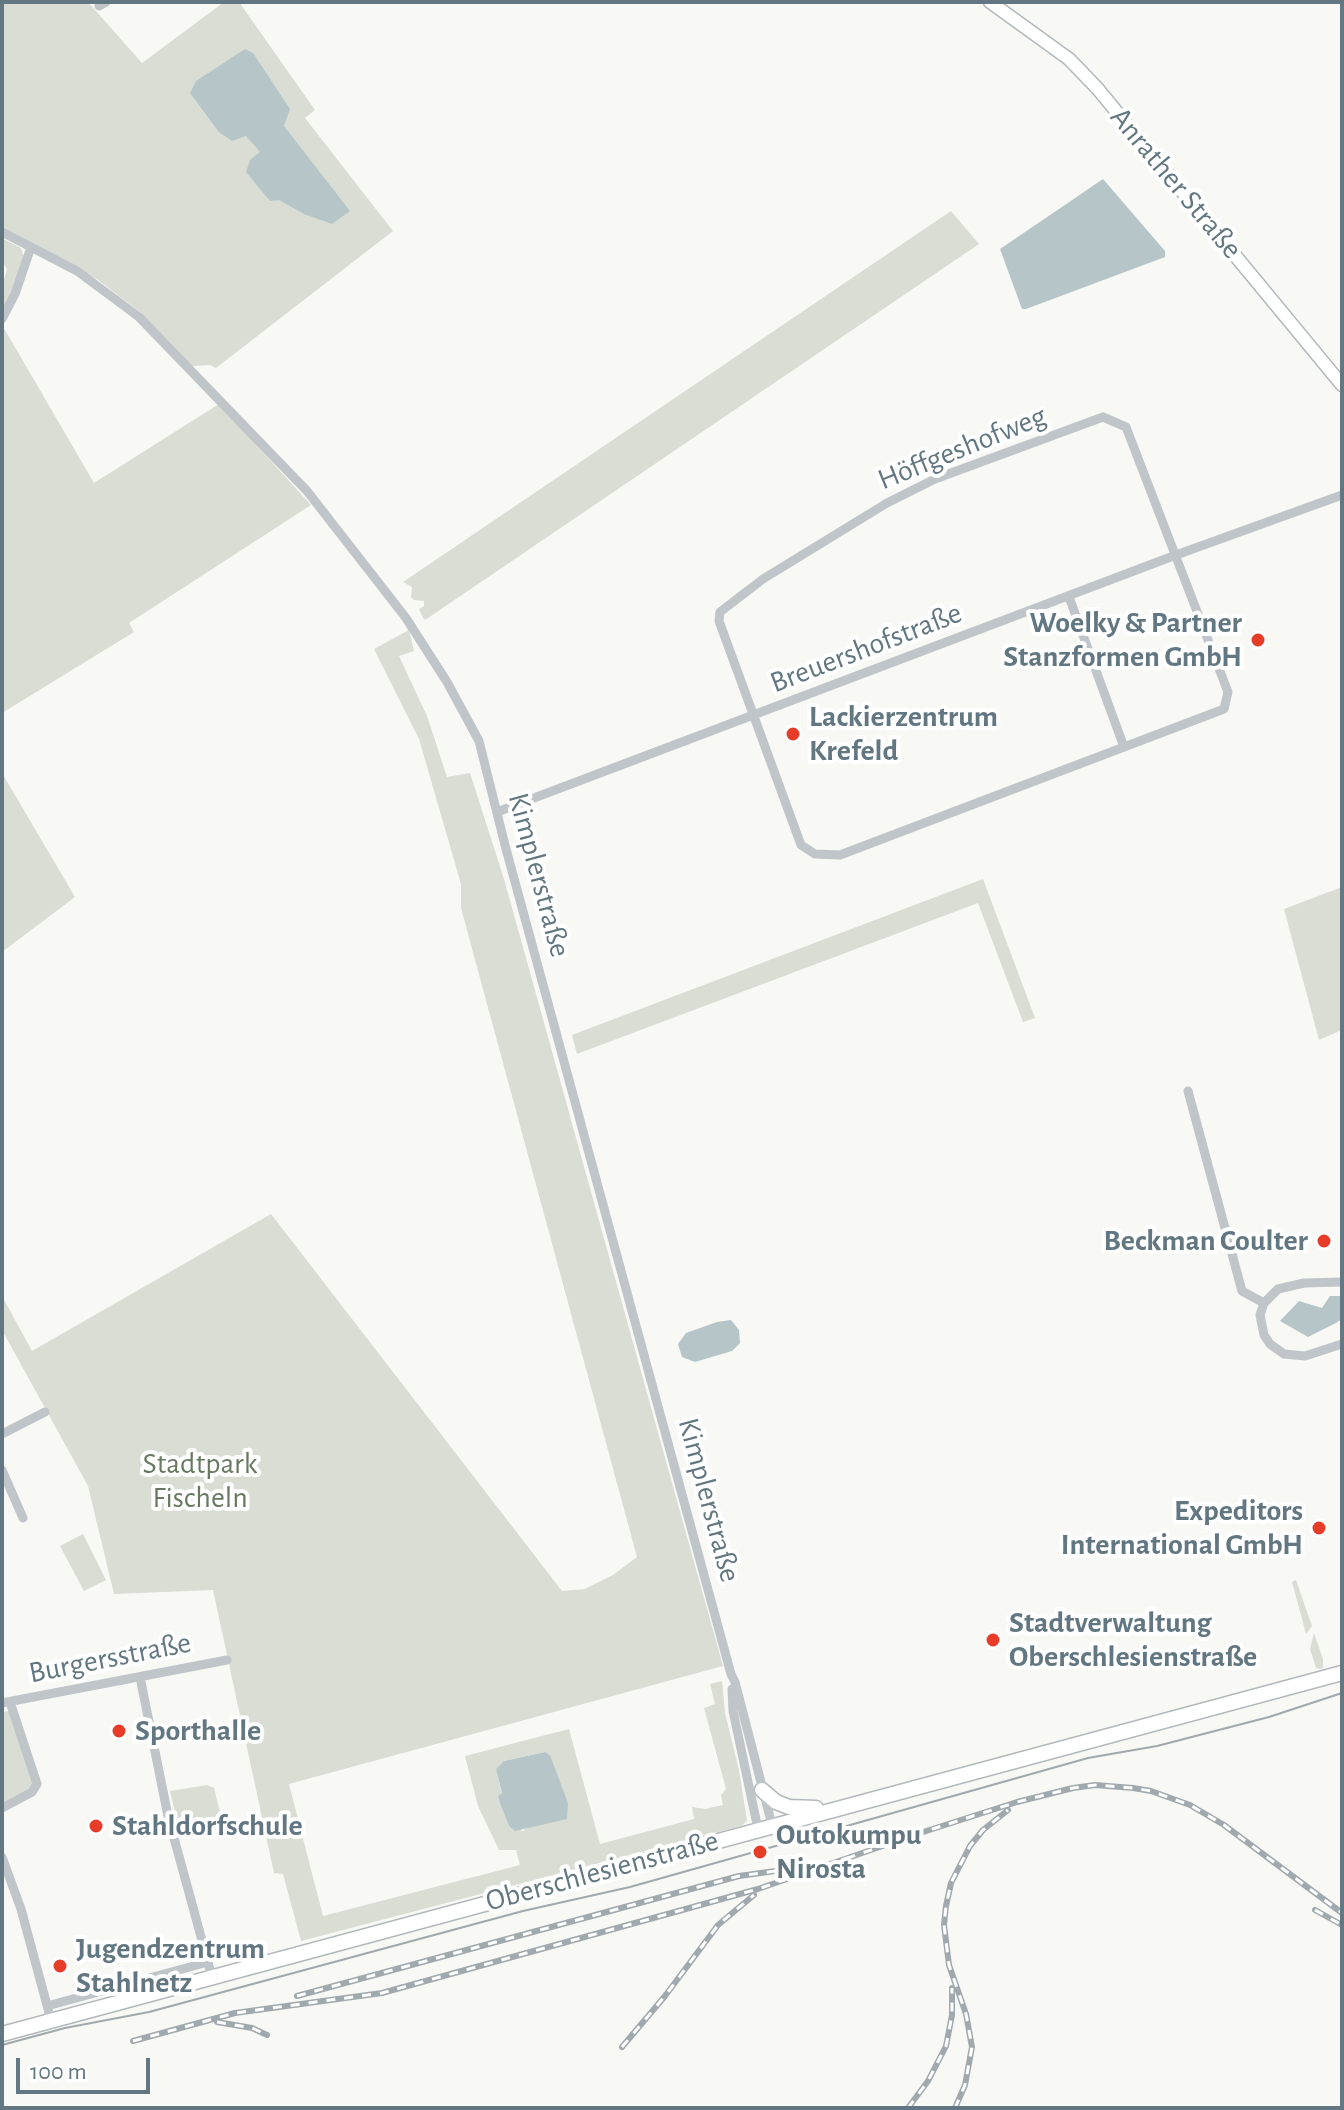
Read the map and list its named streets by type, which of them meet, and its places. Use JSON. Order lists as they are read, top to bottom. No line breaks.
{"streets":{"main road":["Anrather Straße","Oberschlesienstraße"],"street":["Höffgeshofweg","Breuershofstraße","Kimplerstraße","Burgersstraße"]},"crossings":[["Höffgeshofweg","Breuershofstraße"],["Breuershofstraße","Kimplerstraße"],["Kimplerstraße","Oberschlesienstraße"]],"parks":["Stadtpark Fischeln"],"places":["Woelky & Partner Stanzformen GmbH","Lackierzentrum Krefeld","Beckman Coulter","Expeditors International GmbH","Stadtverwaltung Oberschlesienstraße","Sporthalle","Stahldorfschule","Outokumpu Nirosta","Jugendzentrum Stahlnetz"],"scale_bar":"100 m"}
